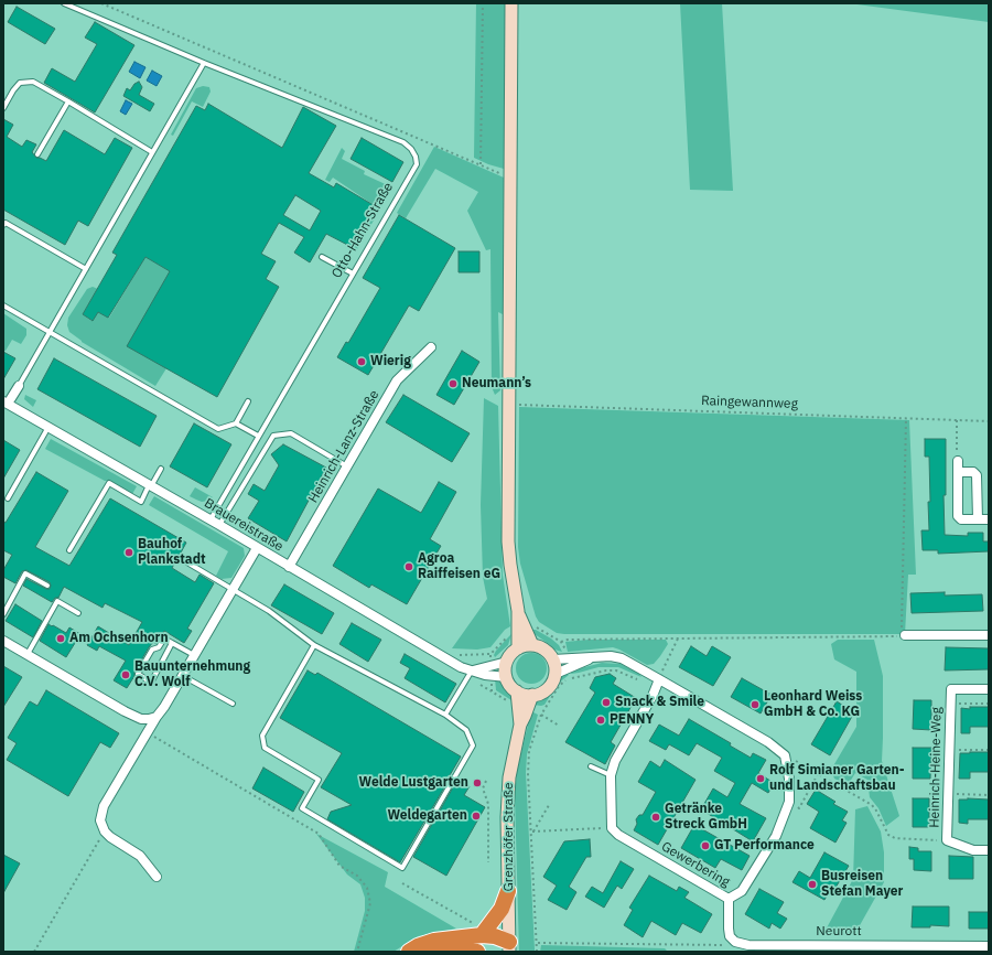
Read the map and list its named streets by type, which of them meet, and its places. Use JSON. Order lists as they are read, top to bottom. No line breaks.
{"streets":{"street":["Heinrich-Lanz-Straße","Brauereistraße","Heinrich-Heine-Weg","Grenzhöfer Straße","Gewerbering","Neurott"],"lane":["Otto-Hahn-Straße"],"path":["Raingewannweg"]},"crossings":[["Otto-Hahn-Straße","Brauereistraße"],["Heinrich-Lanz-Straße","Brauereistraße"],["Brauereistraße","Grenzhöfer Straße"]],"places":["Wierig","Neumann’s","Bauhof Plankstadt","Agroa Raiffeisen eG","Am Ochsenhorn","Bauunternehmung C.V. Wolf","Snack & Smile","Leonhard Weiss GmbH & Co. KG","PENNY","Rolf Simianer Garten- und Landschaftsbau","Welde Lustgarten","Weldegarten","Getränke Streck GmbH","GT Performance","Busreisen Stefan Mayer"]}
